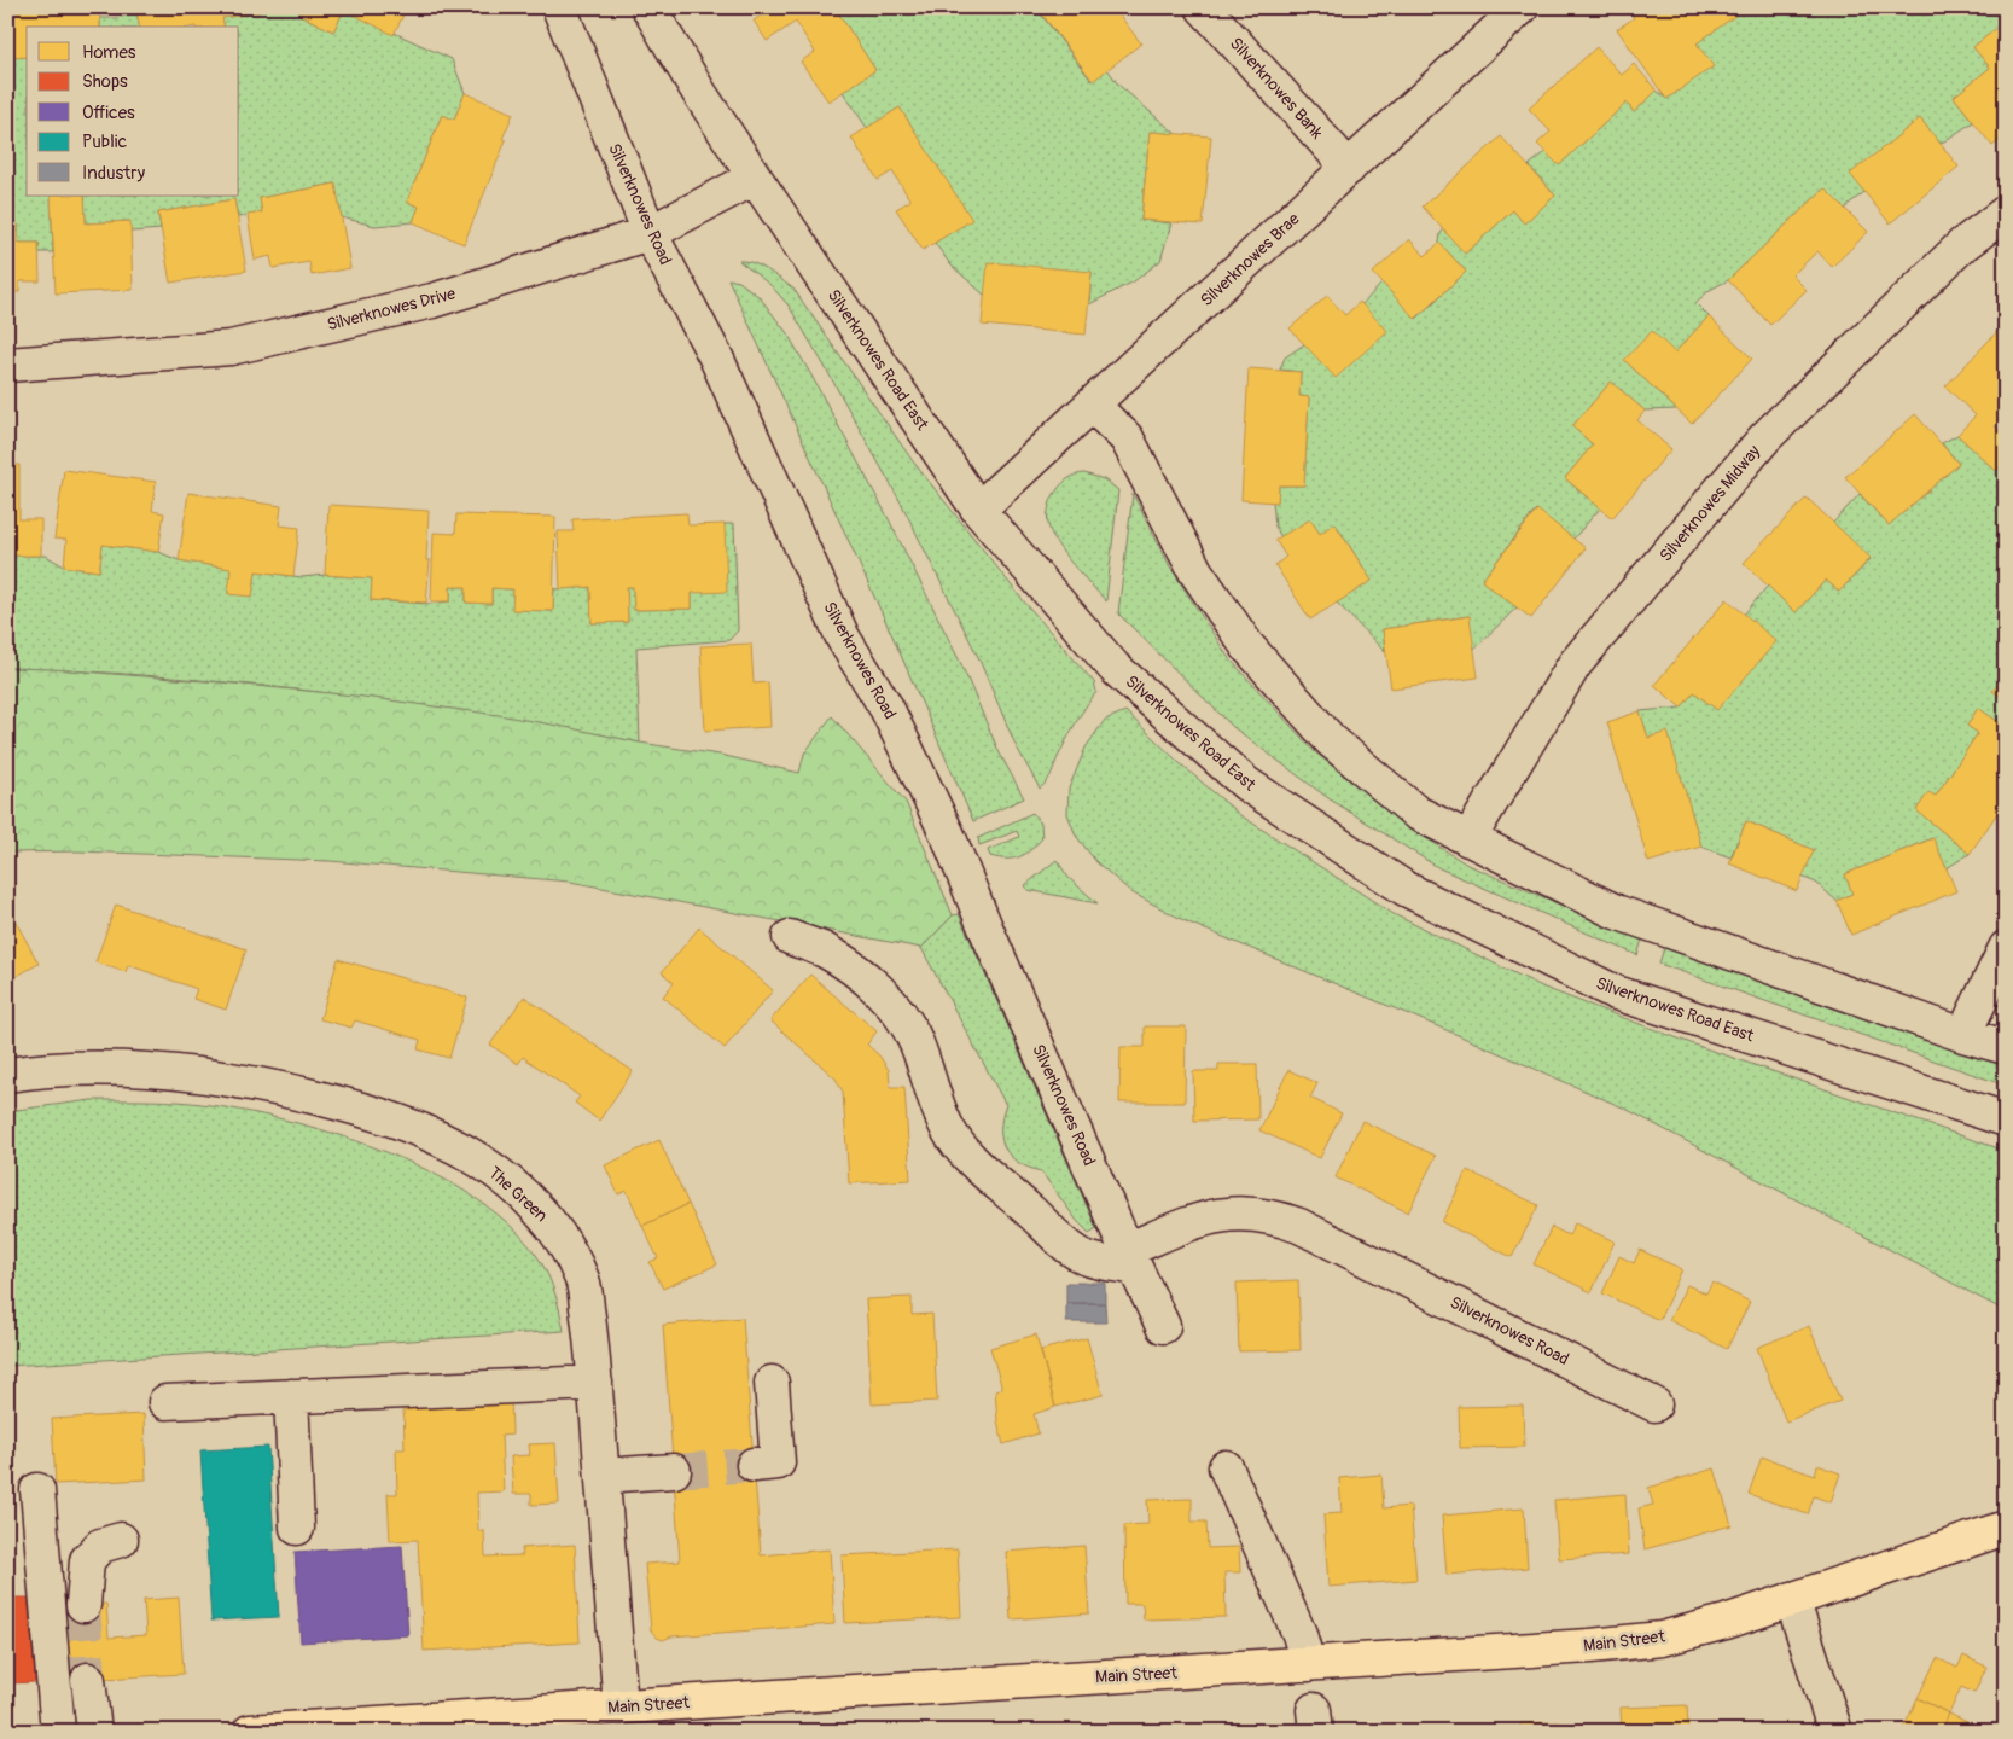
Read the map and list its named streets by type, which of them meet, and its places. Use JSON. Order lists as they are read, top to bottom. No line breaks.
{"streets":{"main road":["Main Street"],"street":["Silverknowes Bank","Silverknowes Road","Silverknowes Brae","Silverknowes Drive","Silverknowes Road East","Silverknowes Midway","The Green"]},"crossings":[["Silverknowes Bank","Silverknowes Brae"],["Silverknowes Road","Silverknowes Drive"],["Silverknowes Brae","Silverknowes Road East"],["Silverknowes Drive","Silverknowes Road East"],["The Green","Main Street"]],"legend":["Homes","Shops","Offices","Public","Industry"]}
